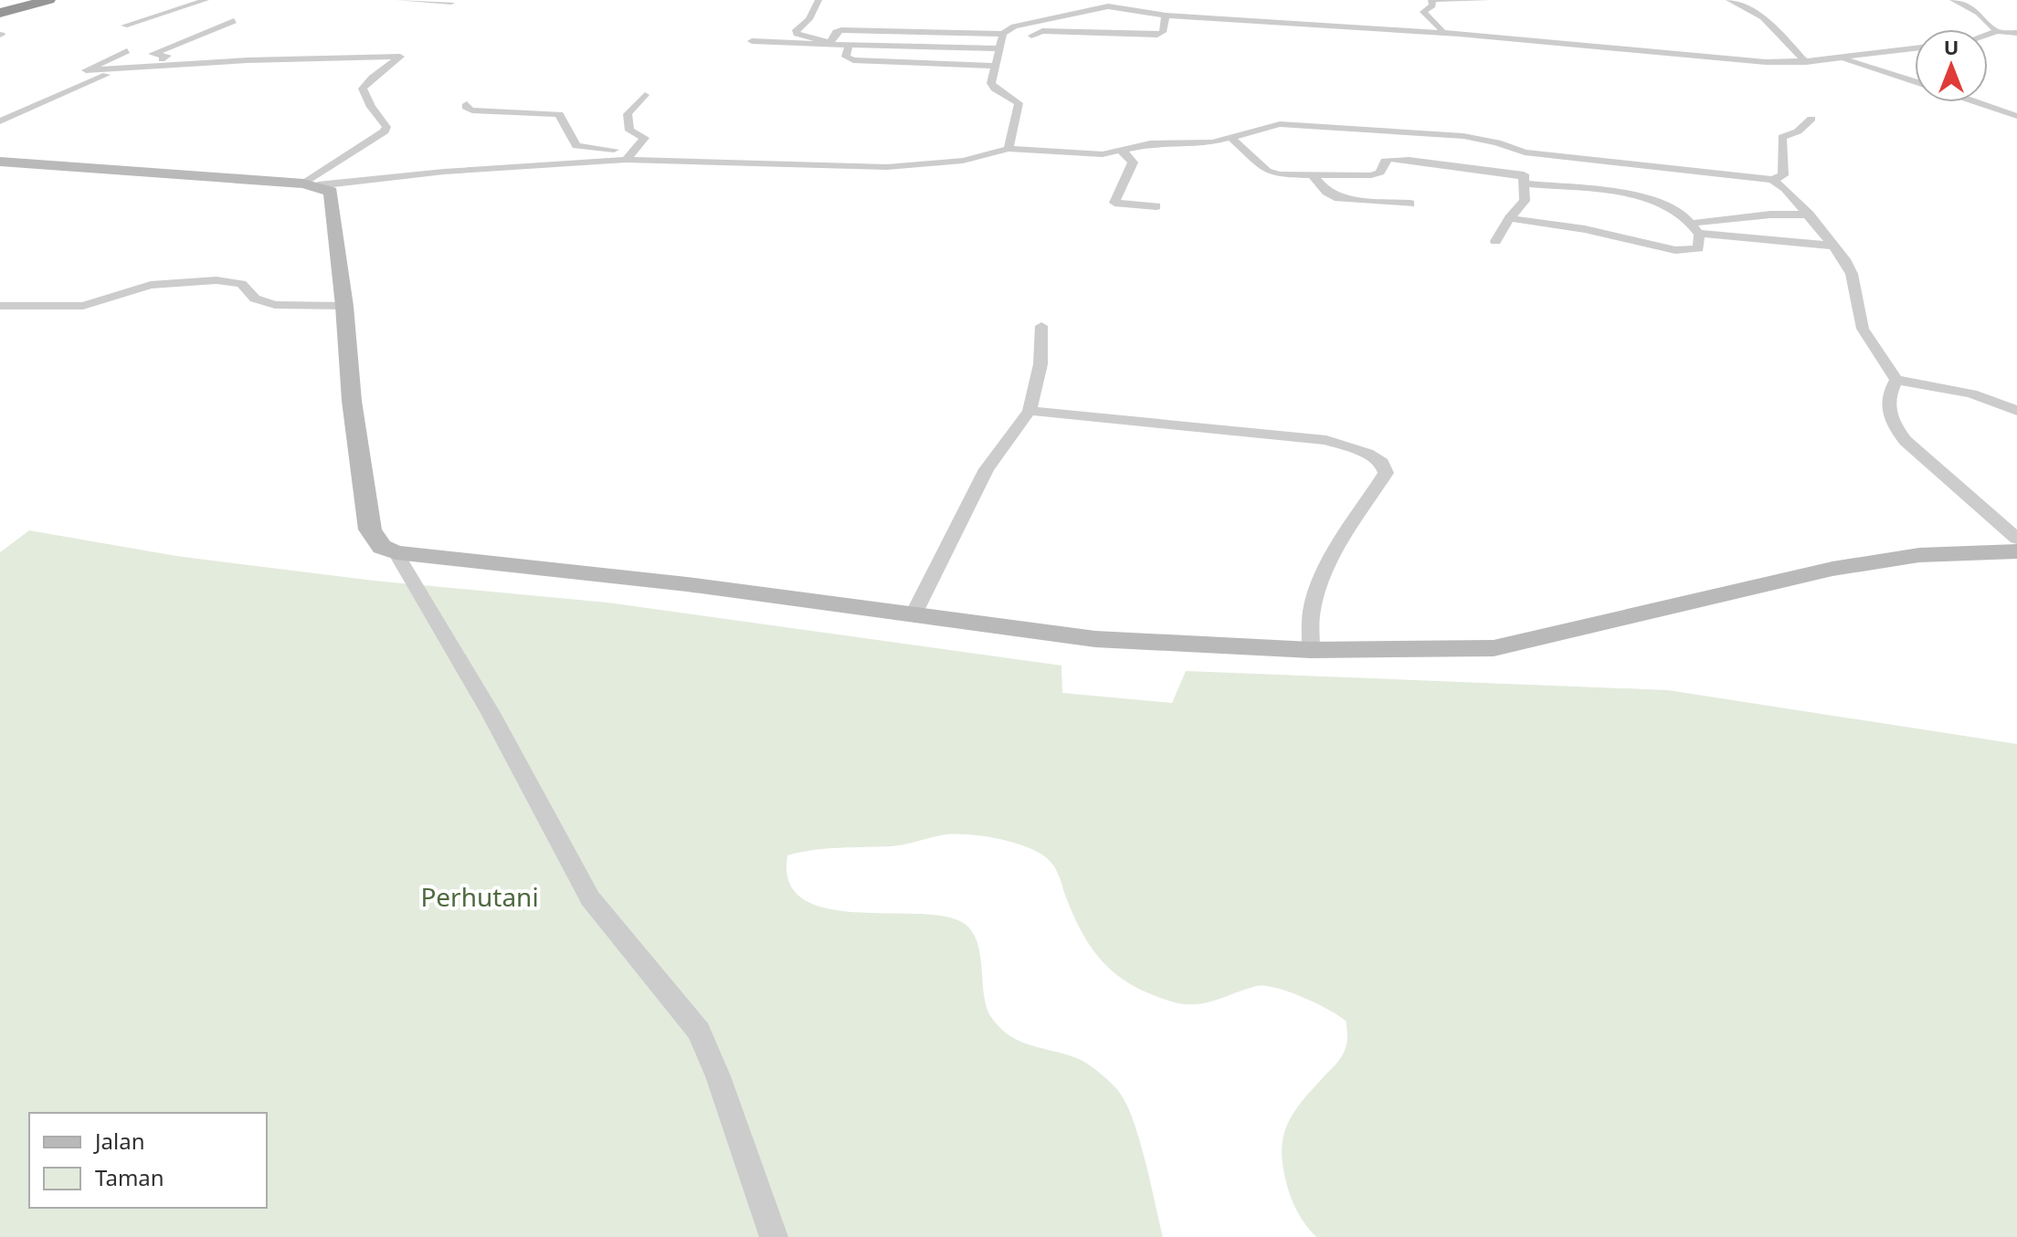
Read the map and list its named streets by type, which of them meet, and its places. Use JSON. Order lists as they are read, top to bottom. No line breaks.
{"parks":["Perhutani"],"legend":["Jalan","Taman"],"north":"top"}
